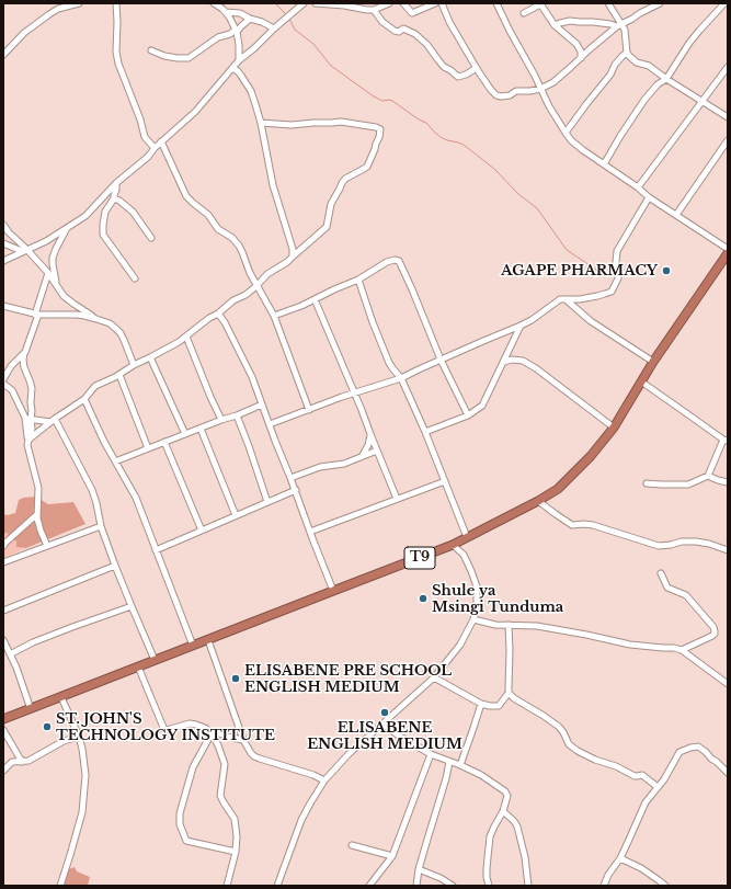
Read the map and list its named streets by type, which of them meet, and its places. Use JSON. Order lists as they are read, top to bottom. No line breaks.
{"streets":{"highway":["T9"]},"places":["AGAPE PHARMACY","Shule ya Msingi Tunduma","ELISABENE PRE SCHOOL ENGLISH MEDIUM","ELISABENE ENGLISH MEDIUM","ST. JOHN'S TECHNOLOGY INSTITUTE"]}
